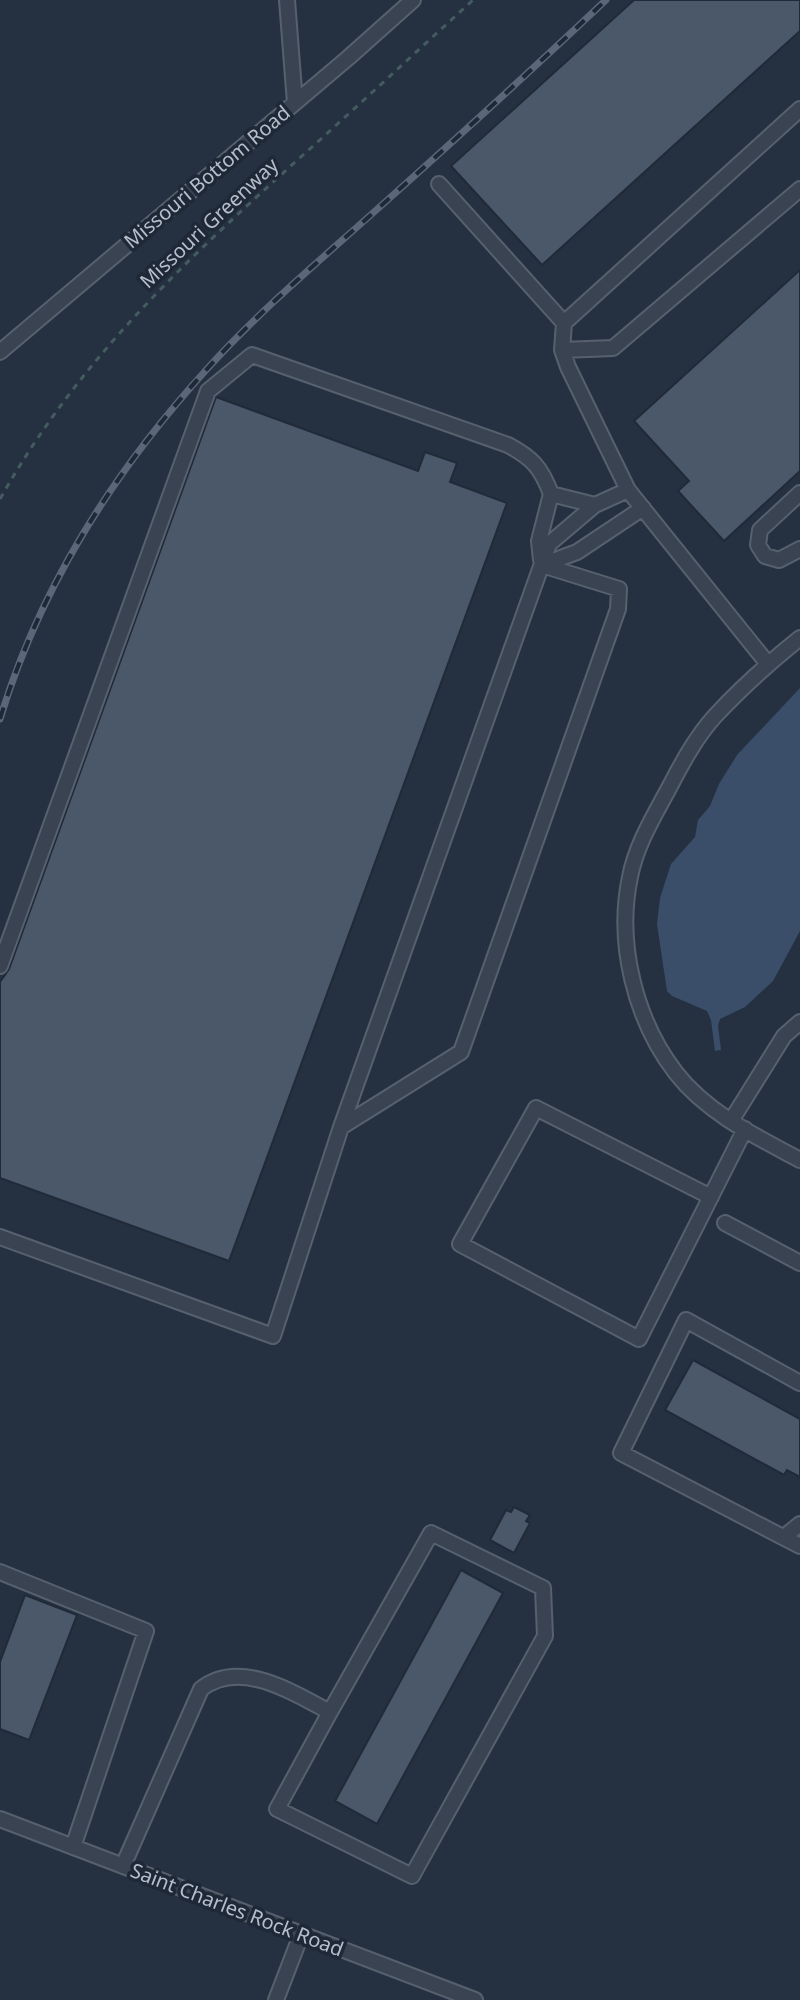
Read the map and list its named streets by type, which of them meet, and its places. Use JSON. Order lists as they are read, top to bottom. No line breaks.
{"streets":{"street":["Missouri Bottom Road","Saint Charles Rock Road"],"path":["Missouri Greenway"]}}
